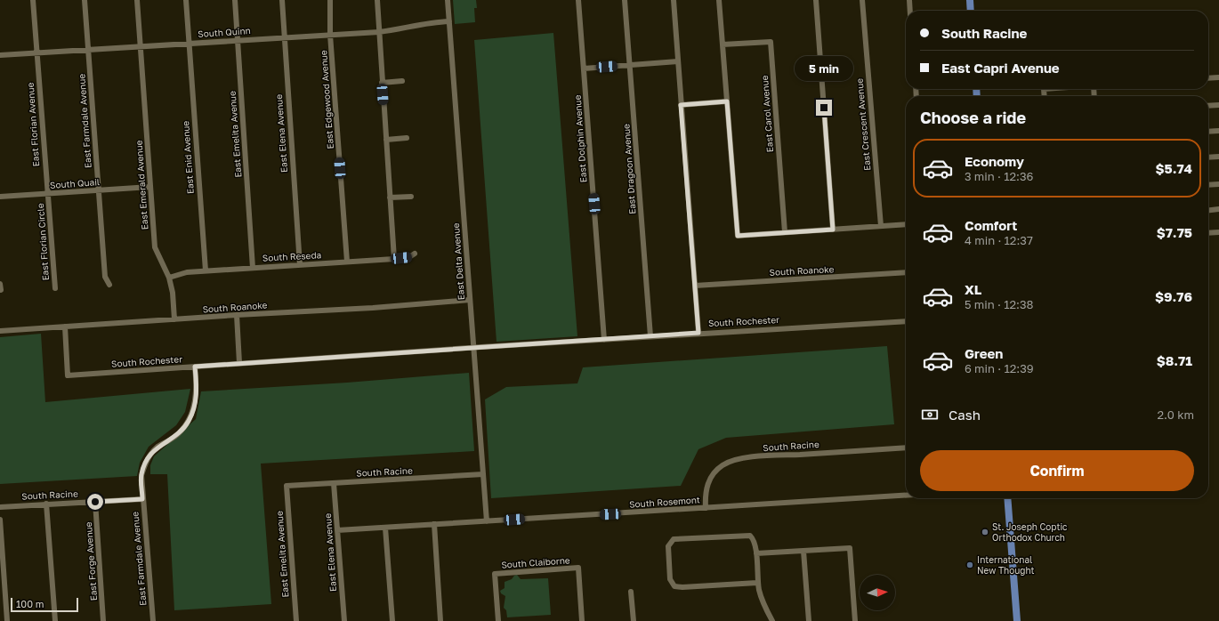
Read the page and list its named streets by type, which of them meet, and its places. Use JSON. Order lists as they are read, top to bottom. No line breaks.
{"streets":{"street":["South Quinn","East Edgewood Avenue","East Carol Avenue","East Farmdale Avenue","East Florian Avenue","East Crescent Avenue","East Elena Avenue","East Emelita Avenue","East Dolphin Avenue","East Enid Avenue","East Dragoon Avenue","South Quail","East Emerald Avenue","East Florian Circle","South Reseda","East Delta Avenue","South Roanoke","South Rochester","South Racine","South Rosemont","East Forge Avenue","South Claiborne"]},"crossings":[["South Quinn","East Edgewood Avenue"],["South Quinn","East Farmdale Avenue"],["South Quinn","East Florian Avenue"],["South Quinn","East Elena Avenue"],["South Quinn","East Emelita Avenue"],["South Quinn","East Enid Avenue"],["South Quinn","East Emerald Avenue"],["South Quinn","East Delta Avenue"],["East Edgewood Avenue","South Reseda"],["East Farmdale Avenue","South Quail"],["East Farmdale Avenue","South Rochester"],["East Farmdale Avenue","South Racine"],["East Florian Avenue","South Quail"],["East Florian Avenue","East Florian Circle"],["East Elena Avenue","South Reseda"],["East Elena Avenue","South Racine"],["East Elena Avenue","South Rosemont"],["East Emelita Avenue","South Reseda"],["East Emelita Avenue","South Racine"],["East Dolphin Avenue","South Rochester"],["East Enid Avenue","South Reseda"],["East Dragoon Avenue","South Rochester"],["South Quail","East Emerald Avenue"],["South Quail","East Florian Circle"],["East Emerald Avenue","South Reseda"],["East Emerald Avenue","South Roanoke"],["East Delta Avenue","South Roanoke"],["East Delta Avenue","South Rochester"],["East Delta Avenue","South Racine"],["East Delta Avenue","South Rosemont"],["South Roanoke","South Rochester"],["South Racine","South Rosemont"],["South Racine","East Forge Avenue"]],"places":["St. Joseph Coptic Orthodox Church","International New Thought"],"scale_bar":"100 m","north":"right","page":{"banner":["South Racine","East Capri Avenue"],"bubble":"5 min","heading":"Choose a ride","list":[{"name":"Economy","note":"3 min · 12:36","value":"$5.74"},{"name":"Comfort","note":"4 min · 12:37","value":"$7.75"},{"name":"XL","note":"5 min · 12:38","value":"$9.76"},{"name":"Green","note":"6 min · 12:39","value":"$8.71"}],"pay":["Cash","2.0 km"],"buttons":"Confirm","scale":"100 m"}}
